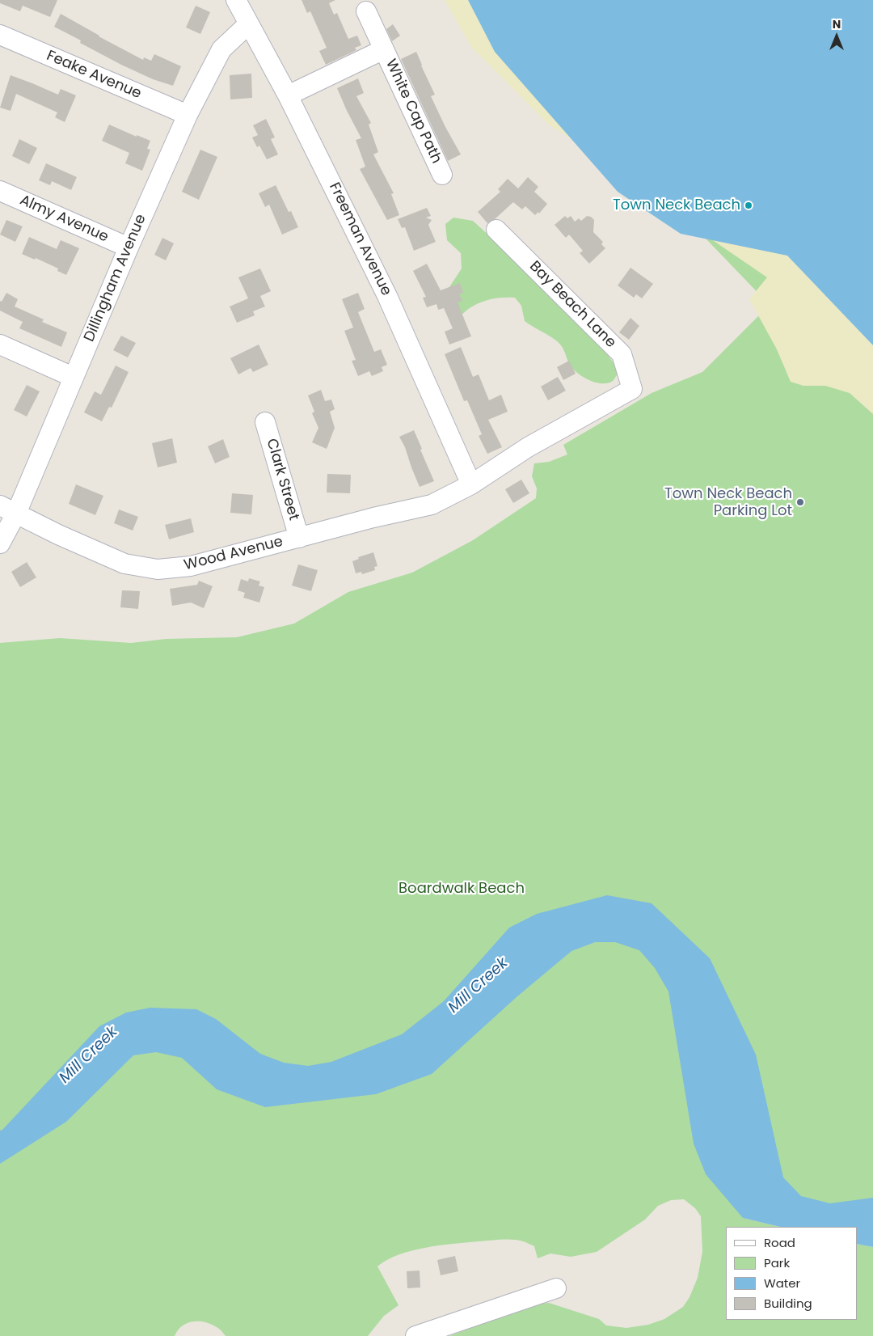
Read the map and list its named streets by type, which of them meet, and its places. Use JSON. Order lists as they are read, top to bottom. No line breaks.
{"streets":{"street":["Feake Avenue","White Cap Path","Almy Avenue","Freeman Avenue","Dillingham Avenue","Bay Beach Lane","Clark Street","Wood Avenue"]},"crossings":[["Feake Avenue","Dillingham Avenue"],["White Cap Path","Freeman Avenue"],["Almy Avenue","Dillingham Avenue"],["Freeman Avenue","Dillingham Avenue"],["Freeman Avenue","Wood Avenue"],["Dillingham Avenue","Wood Avenue"],["Bay Beach Lane","Wood Avenue"],["Clark Street","Wood Avenue"]],"water":["Mill Creek"],"parks":["Boardwalk Beach"],"places":["Town Neck Beach","Town Neck Beach Parking Lot"],"legend":["Road","Park","Water","Building"],"north":"top"}
